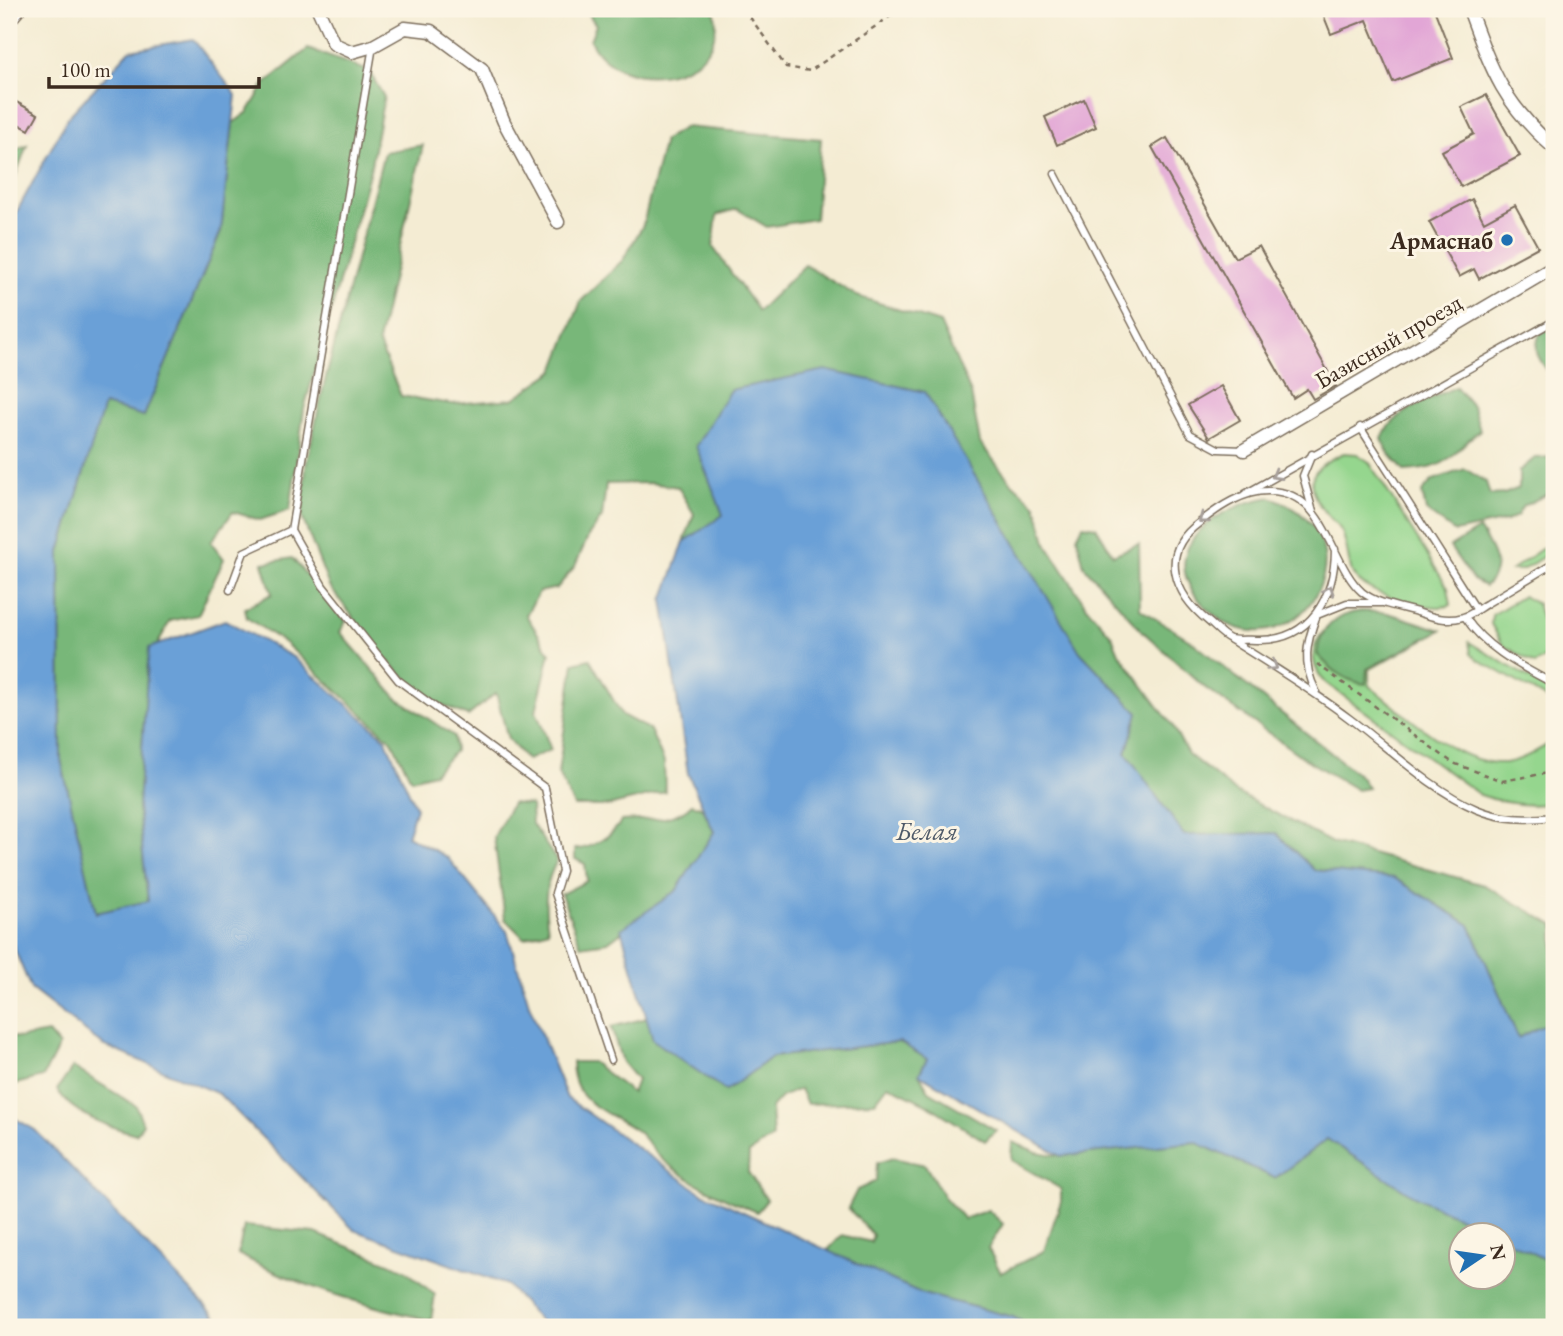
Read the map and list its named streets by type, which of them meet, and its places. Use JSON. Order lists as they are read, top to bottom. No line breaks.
{"streets":{"street":["Базисный проезд"]},"water":["Белая"],"places":["Армаснаб"],"scale_bar":"100 m","north":"right"}
